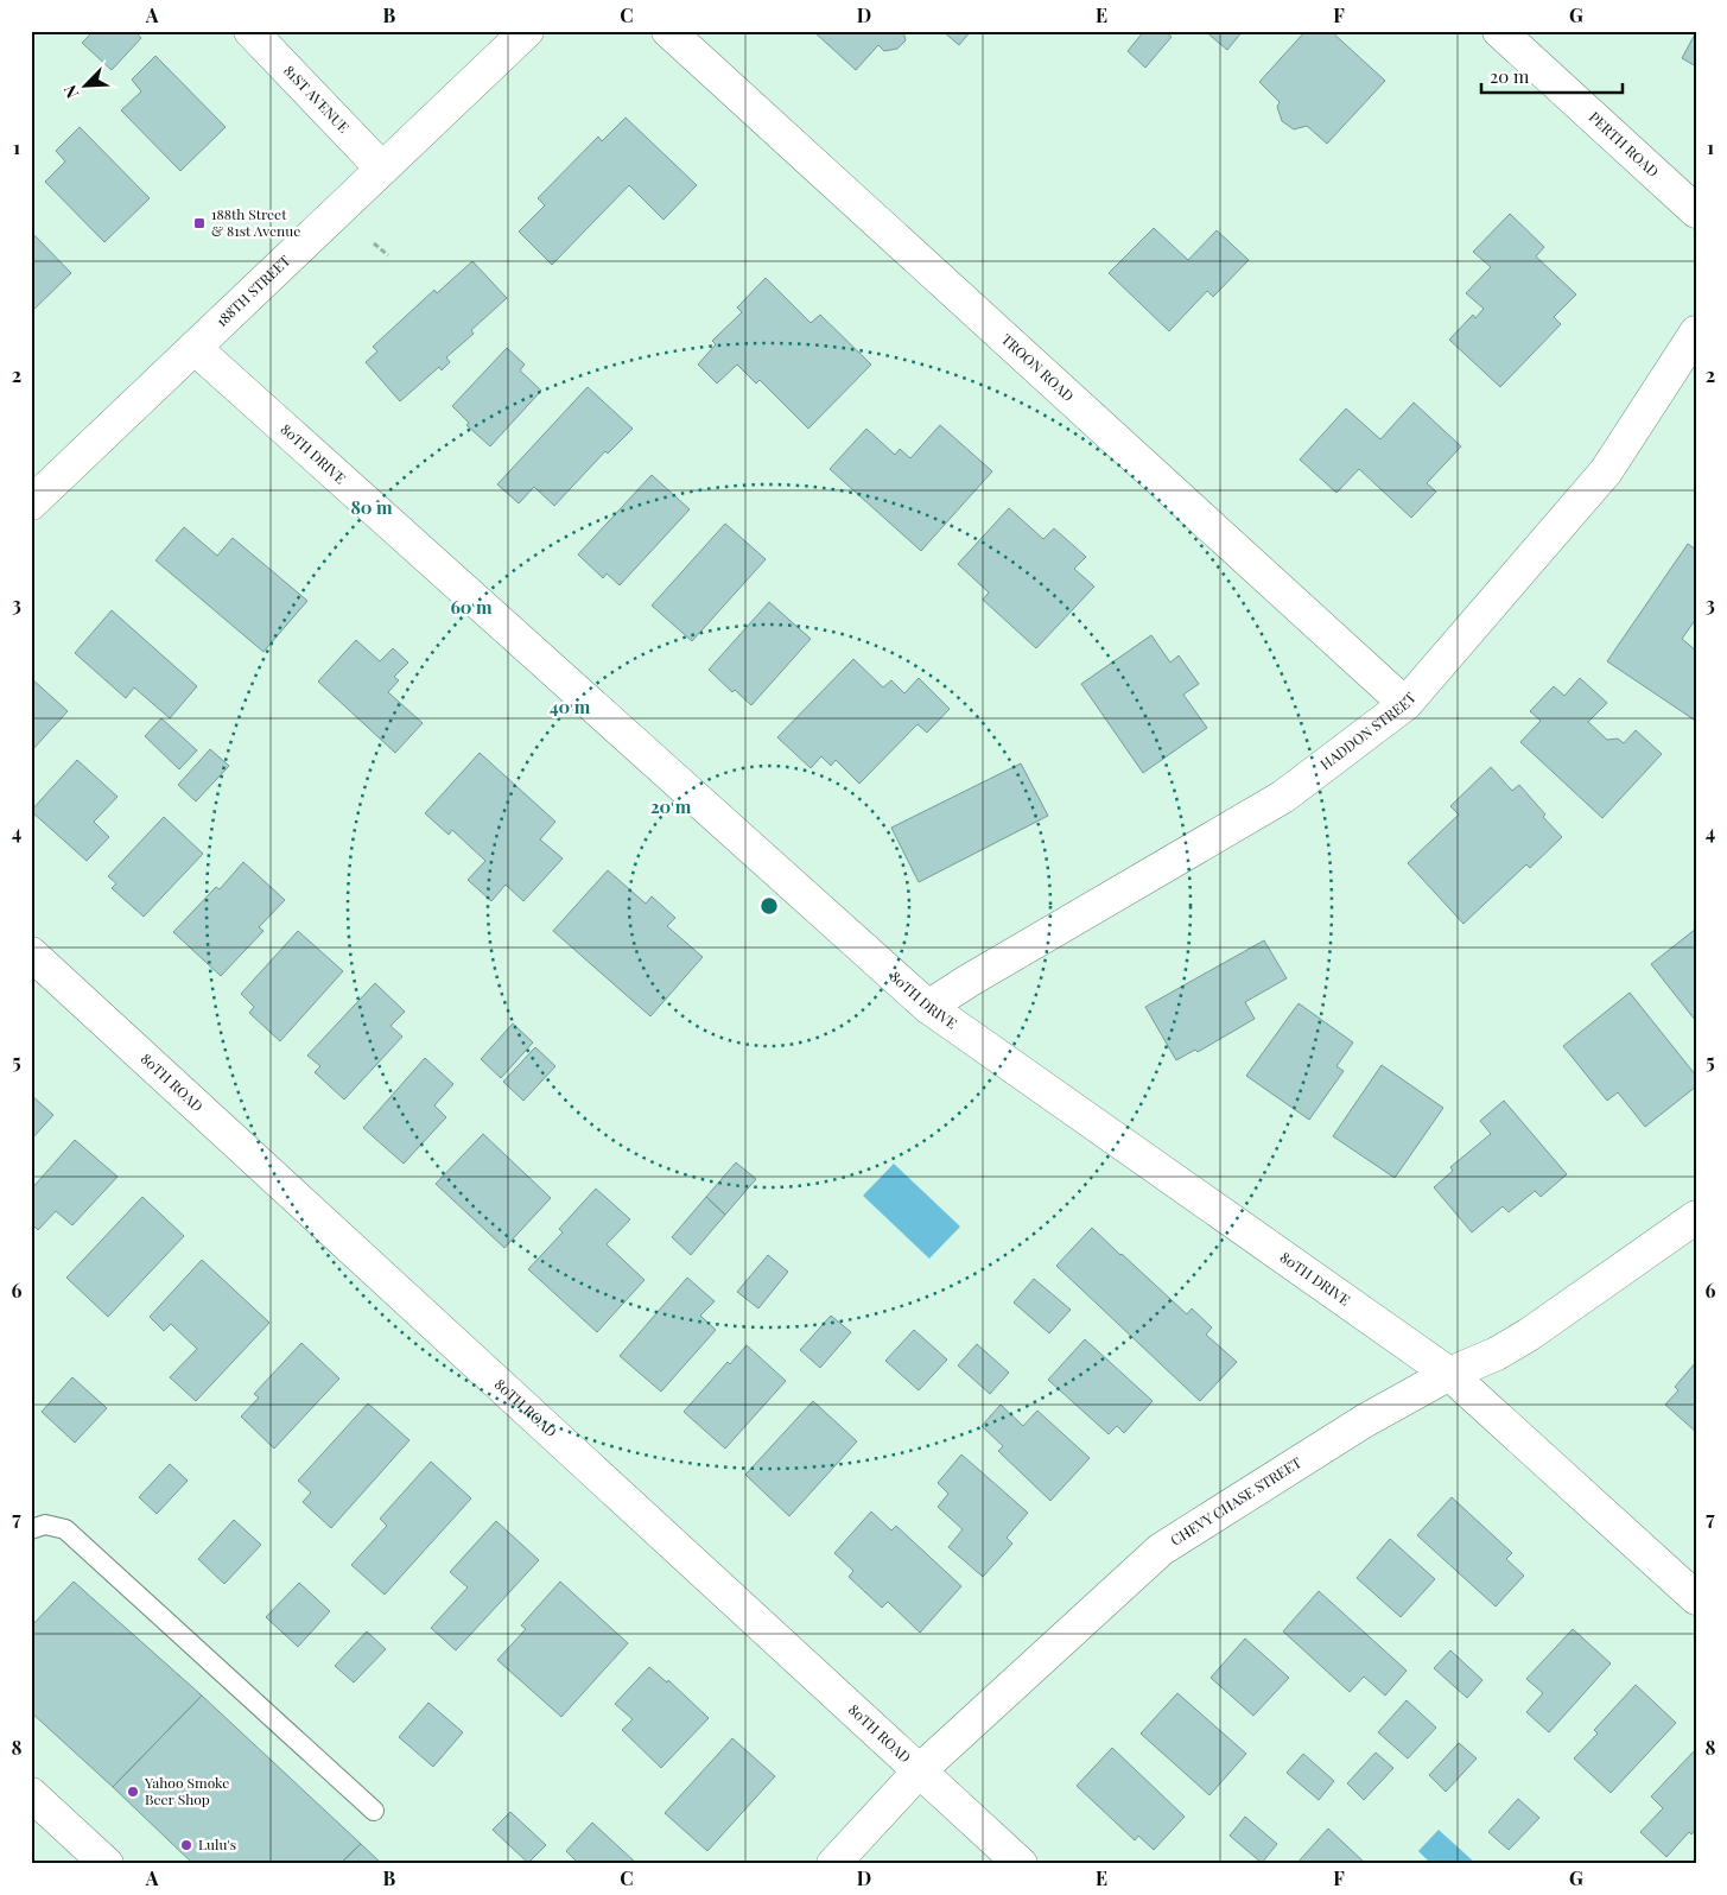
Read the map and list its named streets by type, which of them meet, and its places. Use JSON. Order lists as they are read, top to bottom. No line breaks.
{"streets":{"street":["81ST AVENUE","PERTH ROAD","188TH STREET","TROON ROAD","80TH DRIVE","HADDON STREET","80TH ROAD","CHEVY CHASE STREET"]},"crossings":[["81ST AVENUE","188TH STREET"],["188TH STREET","80TH DRIVE"],["TROON ROAD","HADDON STREET"],["80TH DRIVE","HADDON STREET"],["80TH DRIVE","CHEVY CHASE STREET"],["80TH ROAD","CHEVY CHASE STREET"]],"places":{"transit":["188th Street & 81st Avenue"],"other":["Yahoo Smoke Beer Shop","Lulu's"]},"scale_bar":"20 m","north":"bottom left","grid":{"columns":["A","B","C","D","E","F","G"],"rows":["1","2","3","4","5","6","7","8"]},"rings":["80 m","60 m","40 m","20 m"]}
